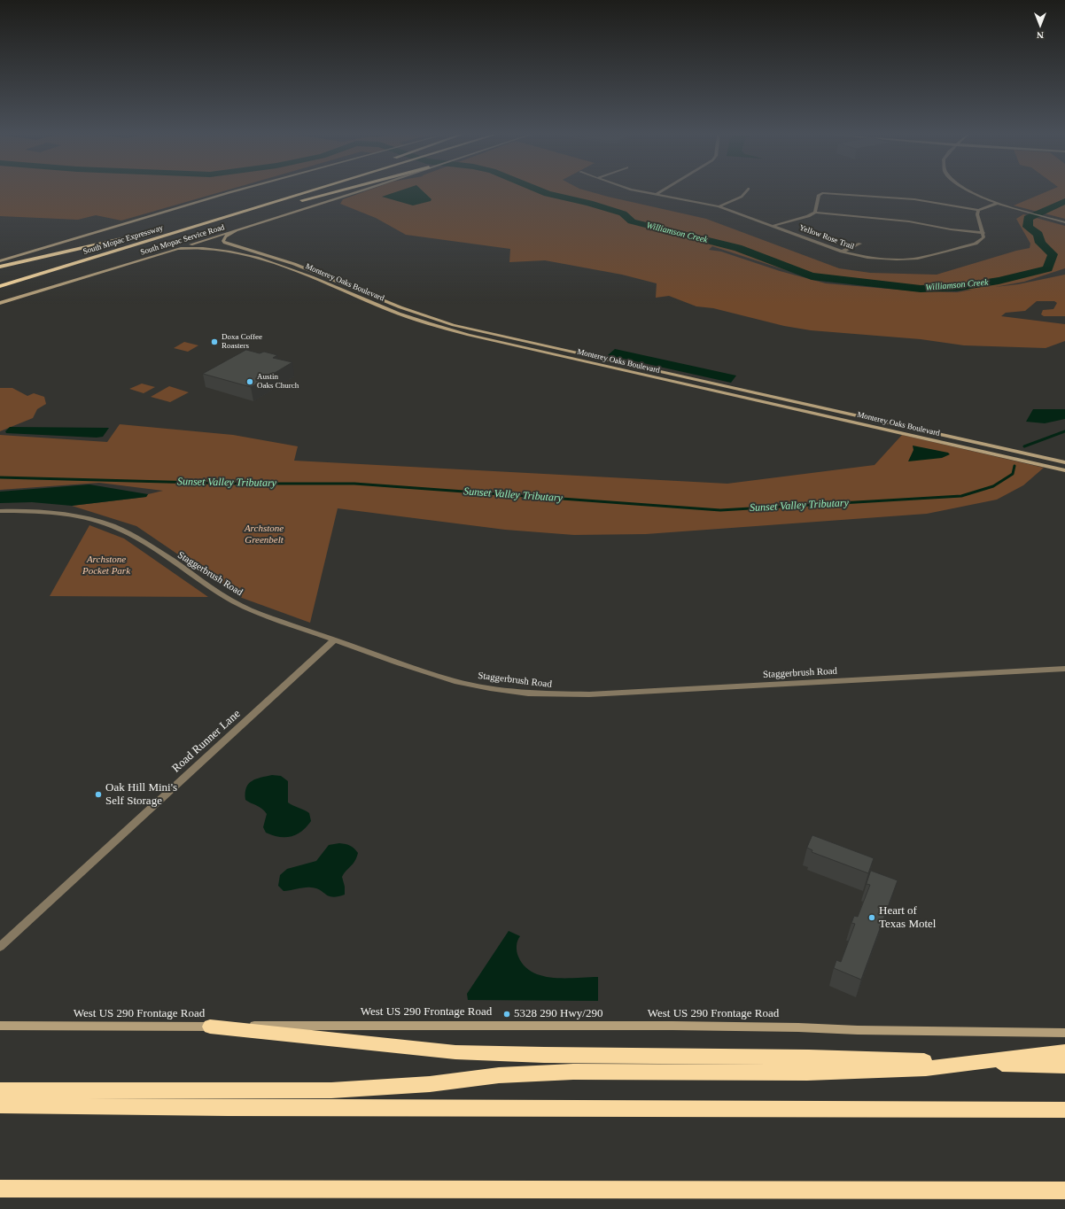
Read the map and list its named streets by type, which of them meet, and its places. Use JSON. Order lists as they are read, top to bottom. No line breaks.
{"streets":{"highway":["South Mopac Expressway"],"main road":["South Mopac Service Road","Monterey Oaks Boulevard","West US 290 Frontage Road"],"street":["Yellow Rose Trail","Staggerbrush Road","Road Runner Lane"]},"crossings":[["South Mopac Service Road","Monterey Oaks Boulevard"],["Staggerbrush Road","Road Runner Lane"]],"water":["Williamson Creek","Sunset Valley Tributary"],"parks":["Archstone Greenbelt","Archstone Pocket Park"],"places":["Doxa Coffee Roasters","Austin Oaks Church","Oak Hill Mini's Self Storage","Heart of Texas Motel","5328 290 Hwy/290"],"north":"bottom"}
